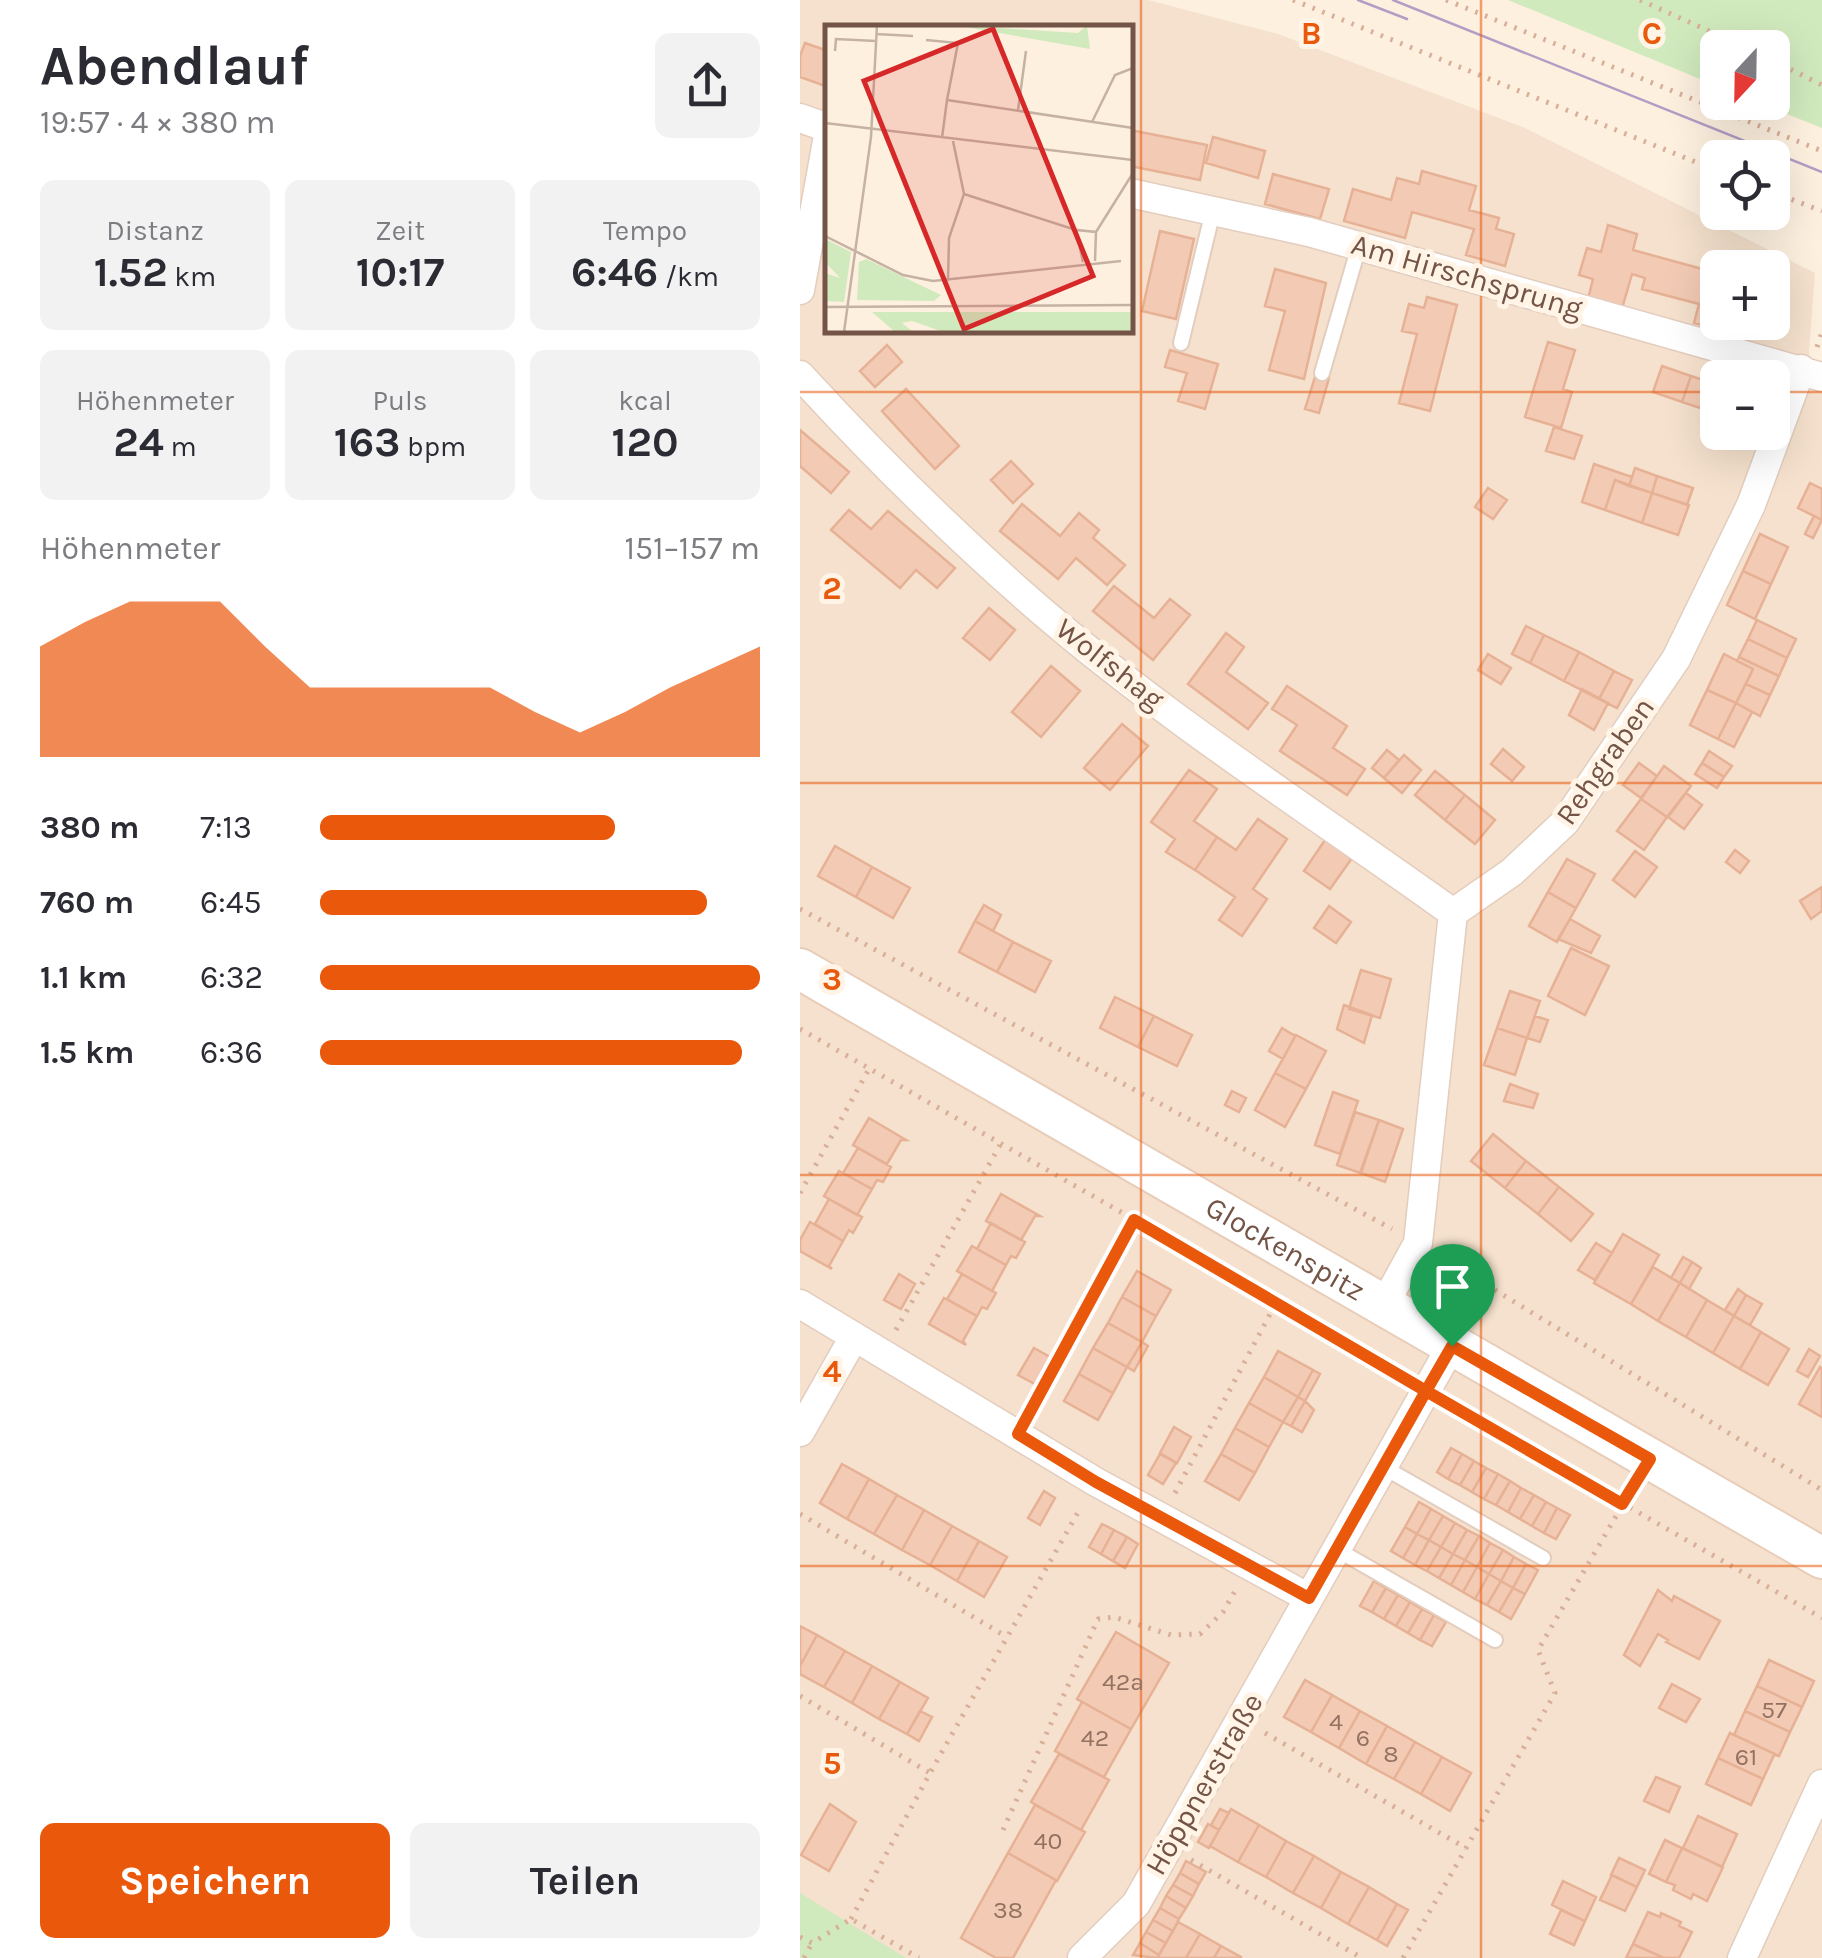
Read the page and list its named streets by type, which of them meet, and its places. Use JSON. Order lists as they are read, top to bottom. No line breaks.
{"streets":{"main road":["Glockenspitz"],"street":["Am Hirschsprung","Wolfshag","Rehgraben","Höppnerstraße"]},"crossings":[["Am Hirschsprung","Rehgraben"],["Wolfshag","Rehgraben"],["Glockenspitz","Höppnerstraße"]],"house_numbers":["42a","57","4","42","6","8","61","40","38"],"north":"bottom","page":{"heading":["Abendlauf","19:57 · 4 × 380 m"],"map_buttons":["+","−"],"stats":[["Distanz","1.52 km"],["Zeit","10:17"],["Tempo","6:46 /km"],["Höhenmeter","24 m"],["Puls","163 bpm"],["kcal","120"]],"chart":["Höhenmeter","151–157 m"],"list":[{"name":"380 m","note":"7:13"},{"name":"760 m","note":"6:45"},{"name":"1.1 km","note":"6:32"},{"name":"1.5 km","note":"6:36"}],"buttons":["Speichern","Teilen"]},"grid":{"columns":["B","C"],"rows":["2","3","4","5"]}}
